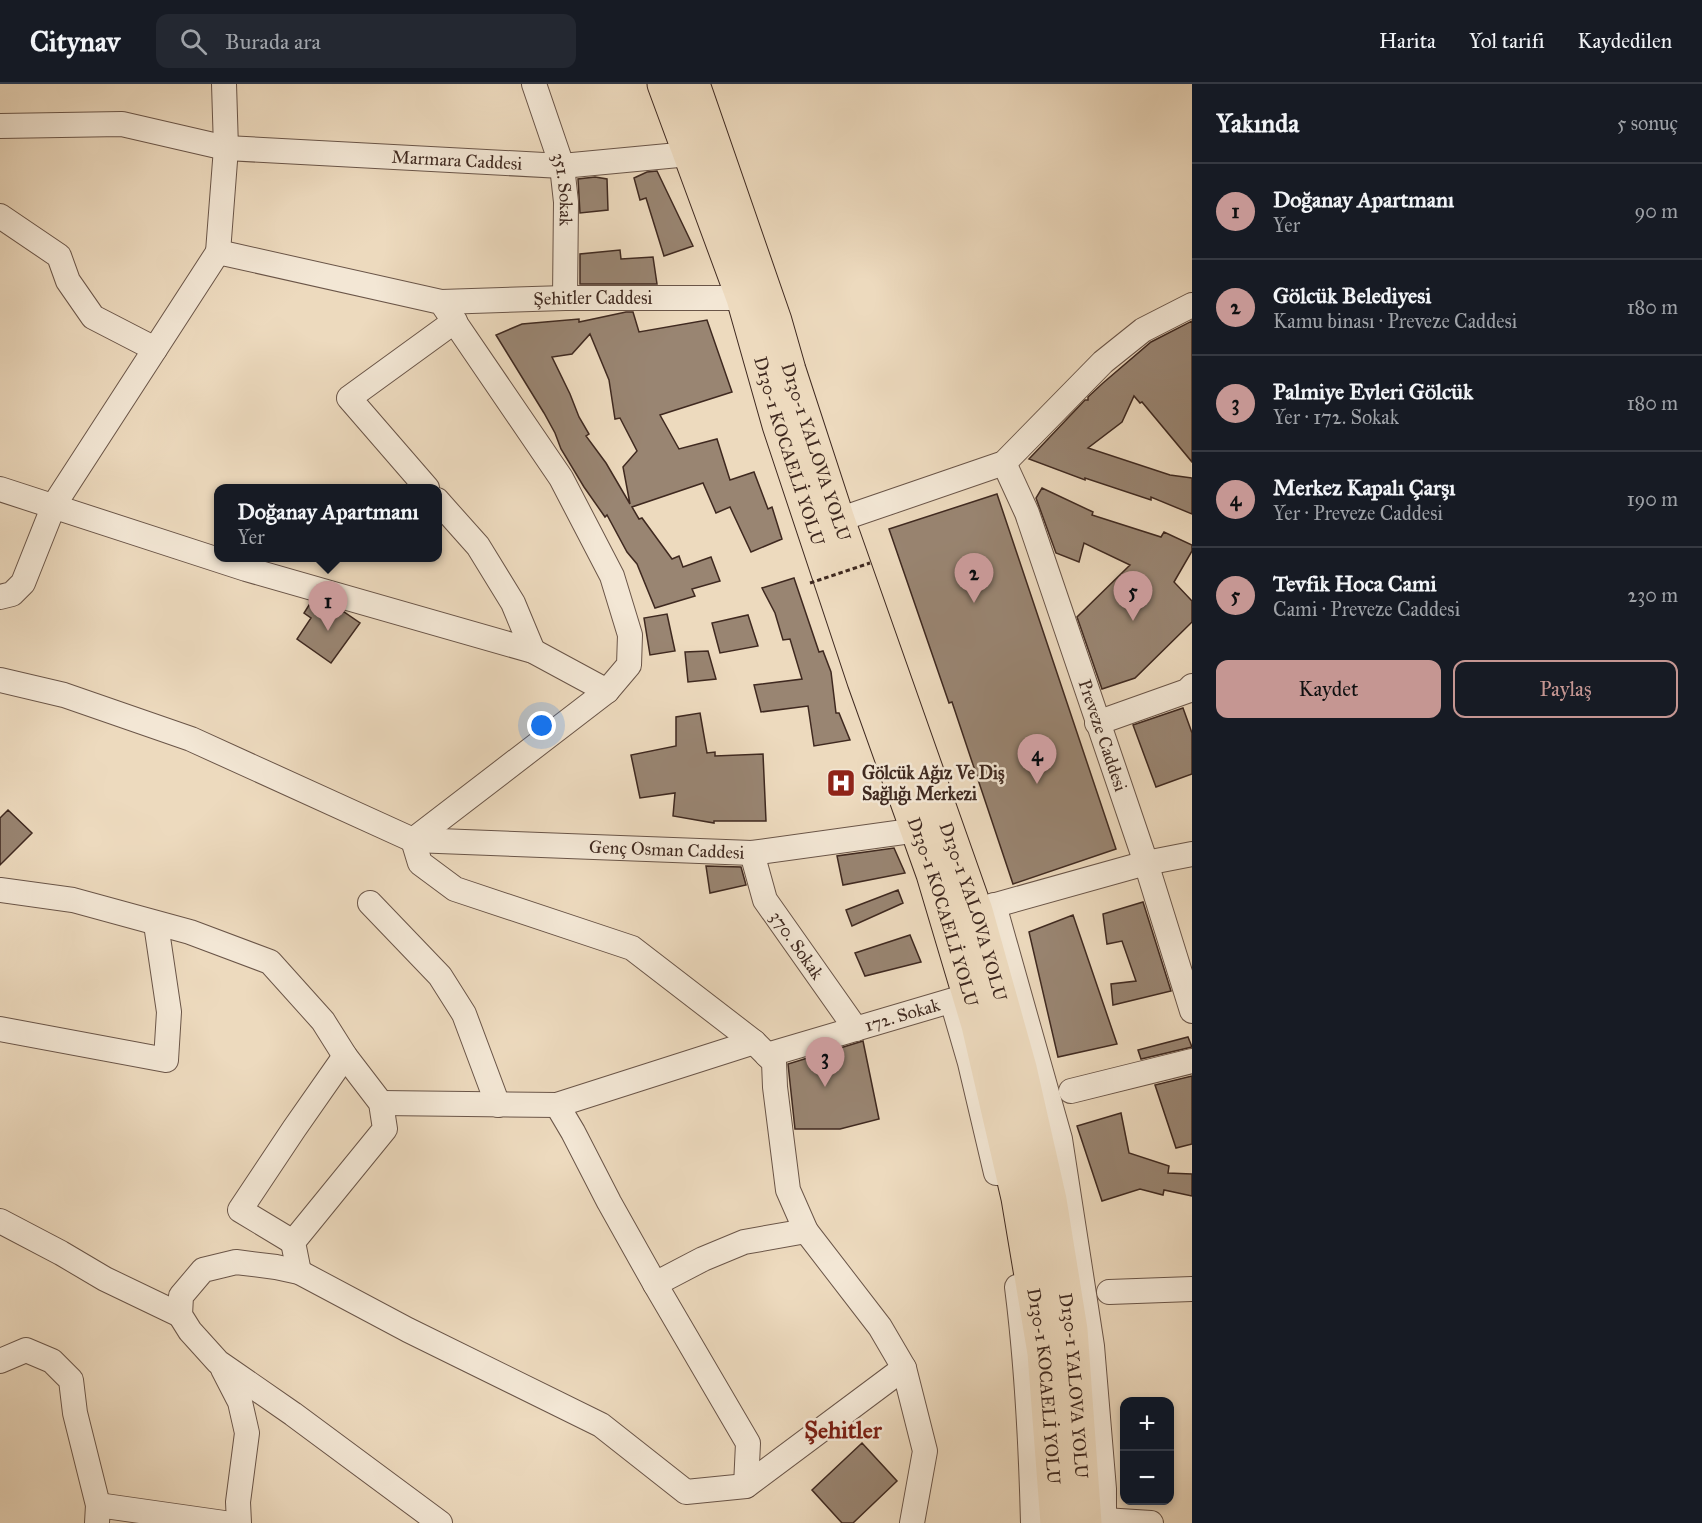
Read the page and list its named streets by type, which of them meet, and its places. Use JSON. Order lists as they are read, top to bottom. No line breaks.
{"streets":{"highway":["D130-1 KOCAELİ YOLU","D130-1 YALOVA YOLU"],"street":["Marmara Caddesi","351. Sokak","Şehitler Caddesi","Preveze Caddesi","Genç Osman Caddesi","370. Sokak","172. Sokak"]},"crossings":[["Marmara Caddesi","351. Sokak"],["Marmara Caddesi","D130-1 KOCAELİ YOLU"],["351. Sokak","Şehitler Caddesi"],["Şehitler Caddesi","D130-1 KOCAELİ YOLU"],["D130-1 KOCAELİ YOLU","Genç Osman Caddesi"],["D130-1 KOCAELİ YOLU","172. Sokak"],["Genç Osman Caddesi","370. Sokak"],["370. Sokak","172. Sokak"]],"districts":["Şehitler"],"places":{"hospital":["Gölcük Ağız Ve Diş Sağlığı Merkezi"]},"page":{"header":"Citynav","search":"Burada ara","nav":["Harita","Yol tarifi","Kaydedilen"],"heading":["Yakında","5 sonuç"],"list":[{"mark":"1","name":"Doğanay Apartmanı","note":"Yer","value":"90 m"},{"mark":"2","name":"Gölcük Belediyesi","note":"Kamu binası · Preveze Caddesi","value":"180 m"},{"mark":"3","name":"Palmiye Evleri Gölcük","note":"Yer · 172. Sokak","value":"180 m"},{"mark":"4","name":"Merkez Kapalı Çarşı","note":"Yer · Preveze Caddesi","value":"190 m"},{"mark":"5","name":"Tevfik Hoca Cami","note":"Cami · Preveze Caddesi","value":"230 m"}],"popup":["Doğanay Apartmanı","Yer"],"pins":["2","5","1","4","3"],"buttons":["Kaydet","Paylaş"],"map_buttons":["+","−"]}}
